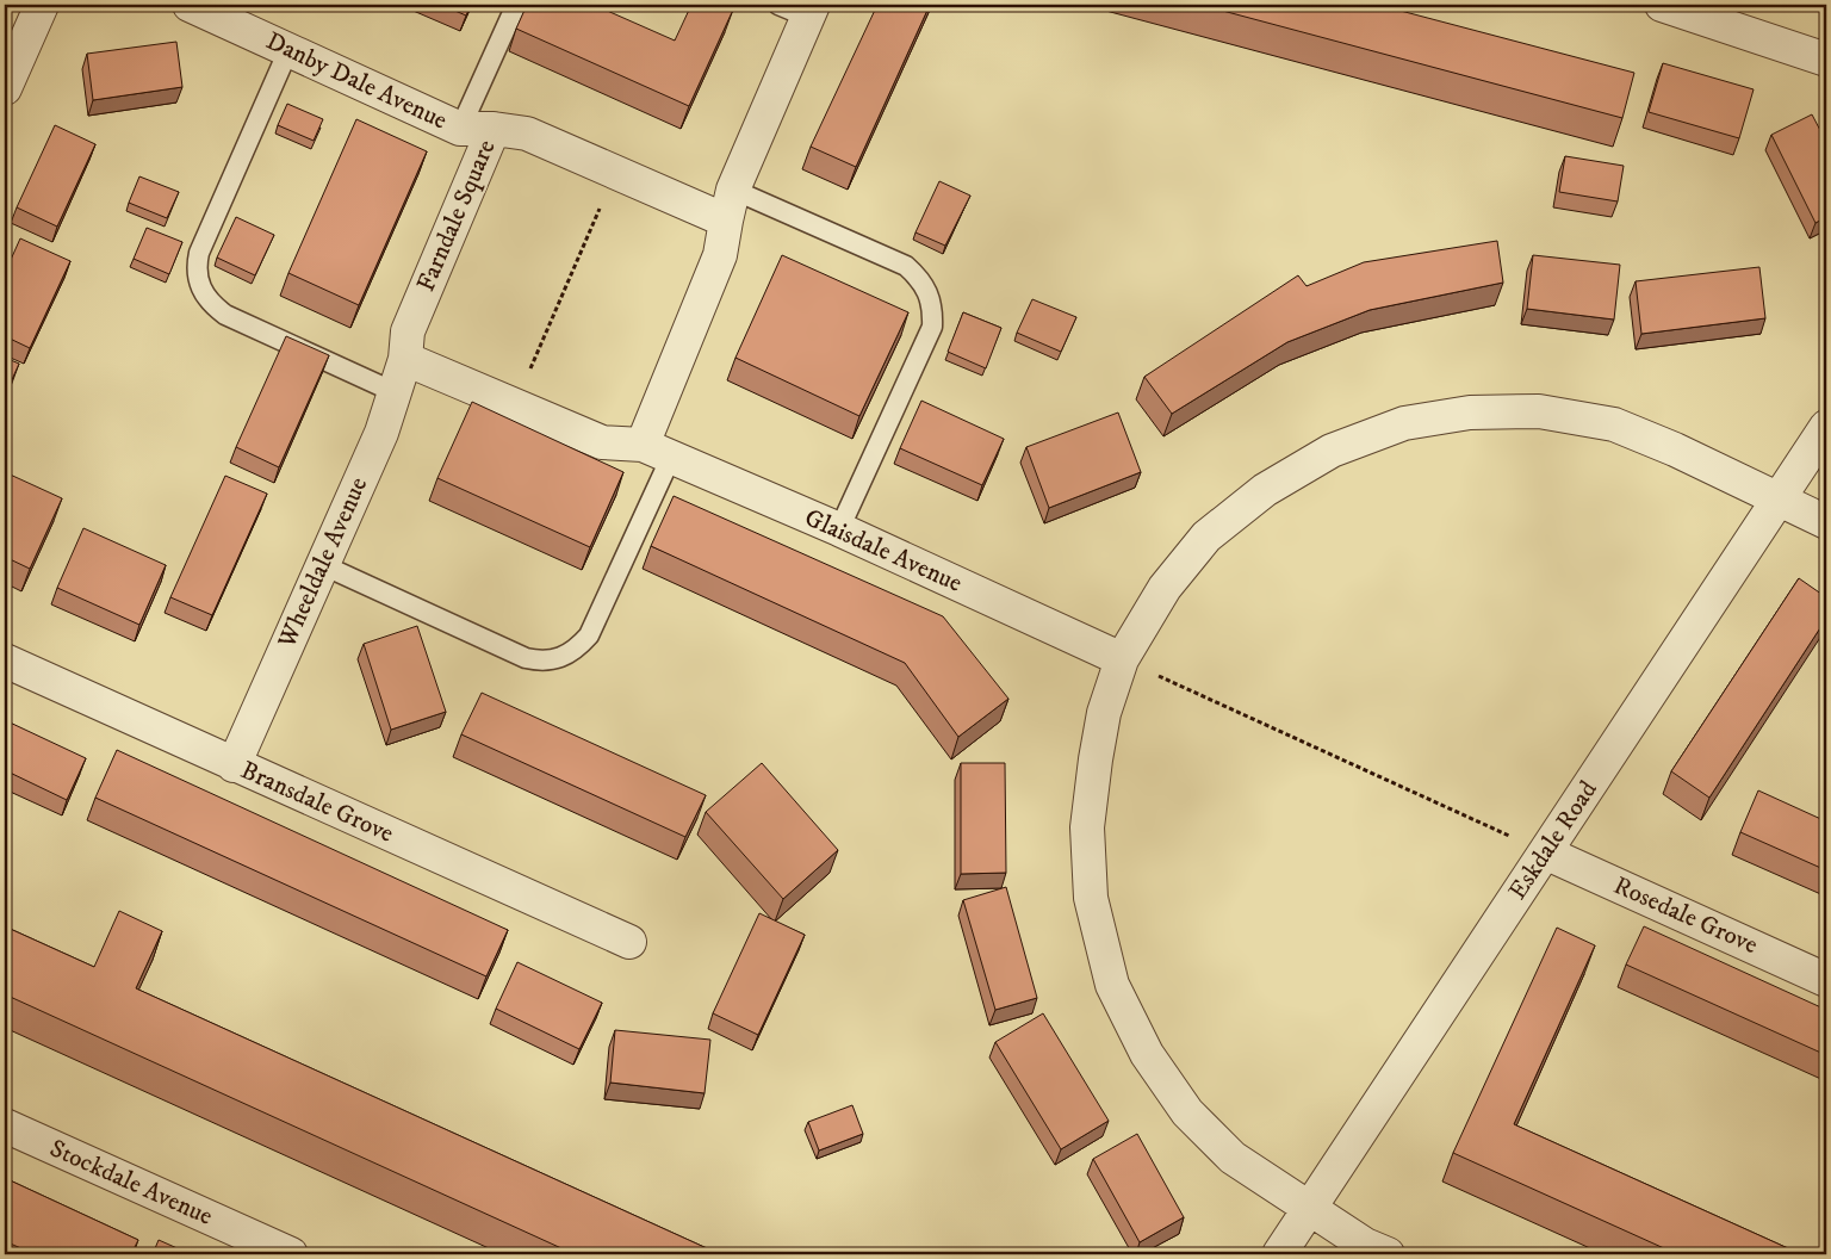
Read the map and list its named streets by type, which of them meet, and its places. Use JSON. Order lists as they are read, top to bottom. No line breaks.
{"streets":{"street":["Danby Dale Avenue","Farndale Square","Glaisdale Avenue","Wheeldale Avenue","Bransdale Grove","Eskdale Road","Rosedale Grove","Stockdale Avenue"]},"crossings":[["Danby Dale Avenue","Farndale Square"],["Farndale Square","Wheeldale Avenue"],["Wheeldale Avenue","Bransdale Grove"],["Eskdale Road","Rosedale Grove"]]}
